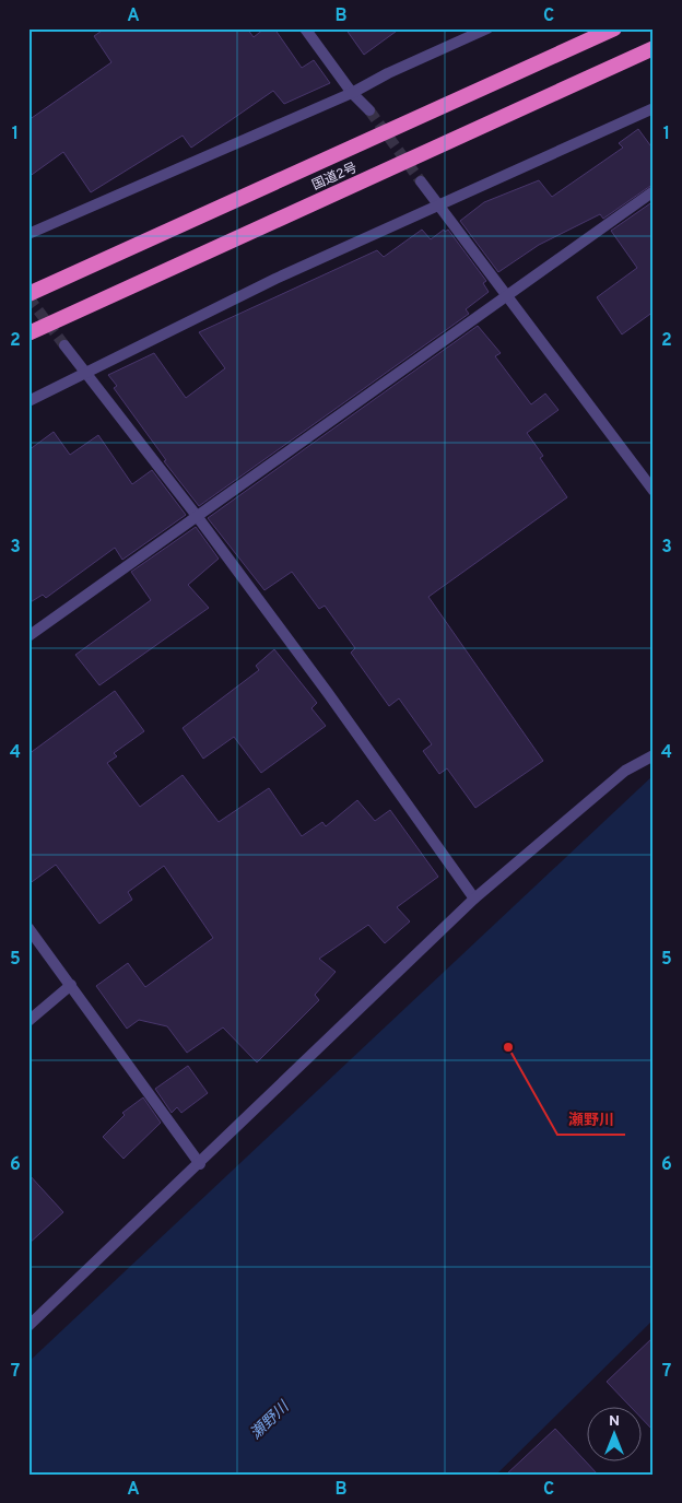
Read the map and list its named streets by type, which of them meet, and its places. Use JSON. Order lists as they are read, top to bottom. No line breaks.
{"streets":{"highway":["国道2号"]},"water":["瀬野川"],"places":["瀬野川"],"north":"top","grid":{"columns":["A","B","C"],"rows":["1","2","3","4","5","6","7"]}}
